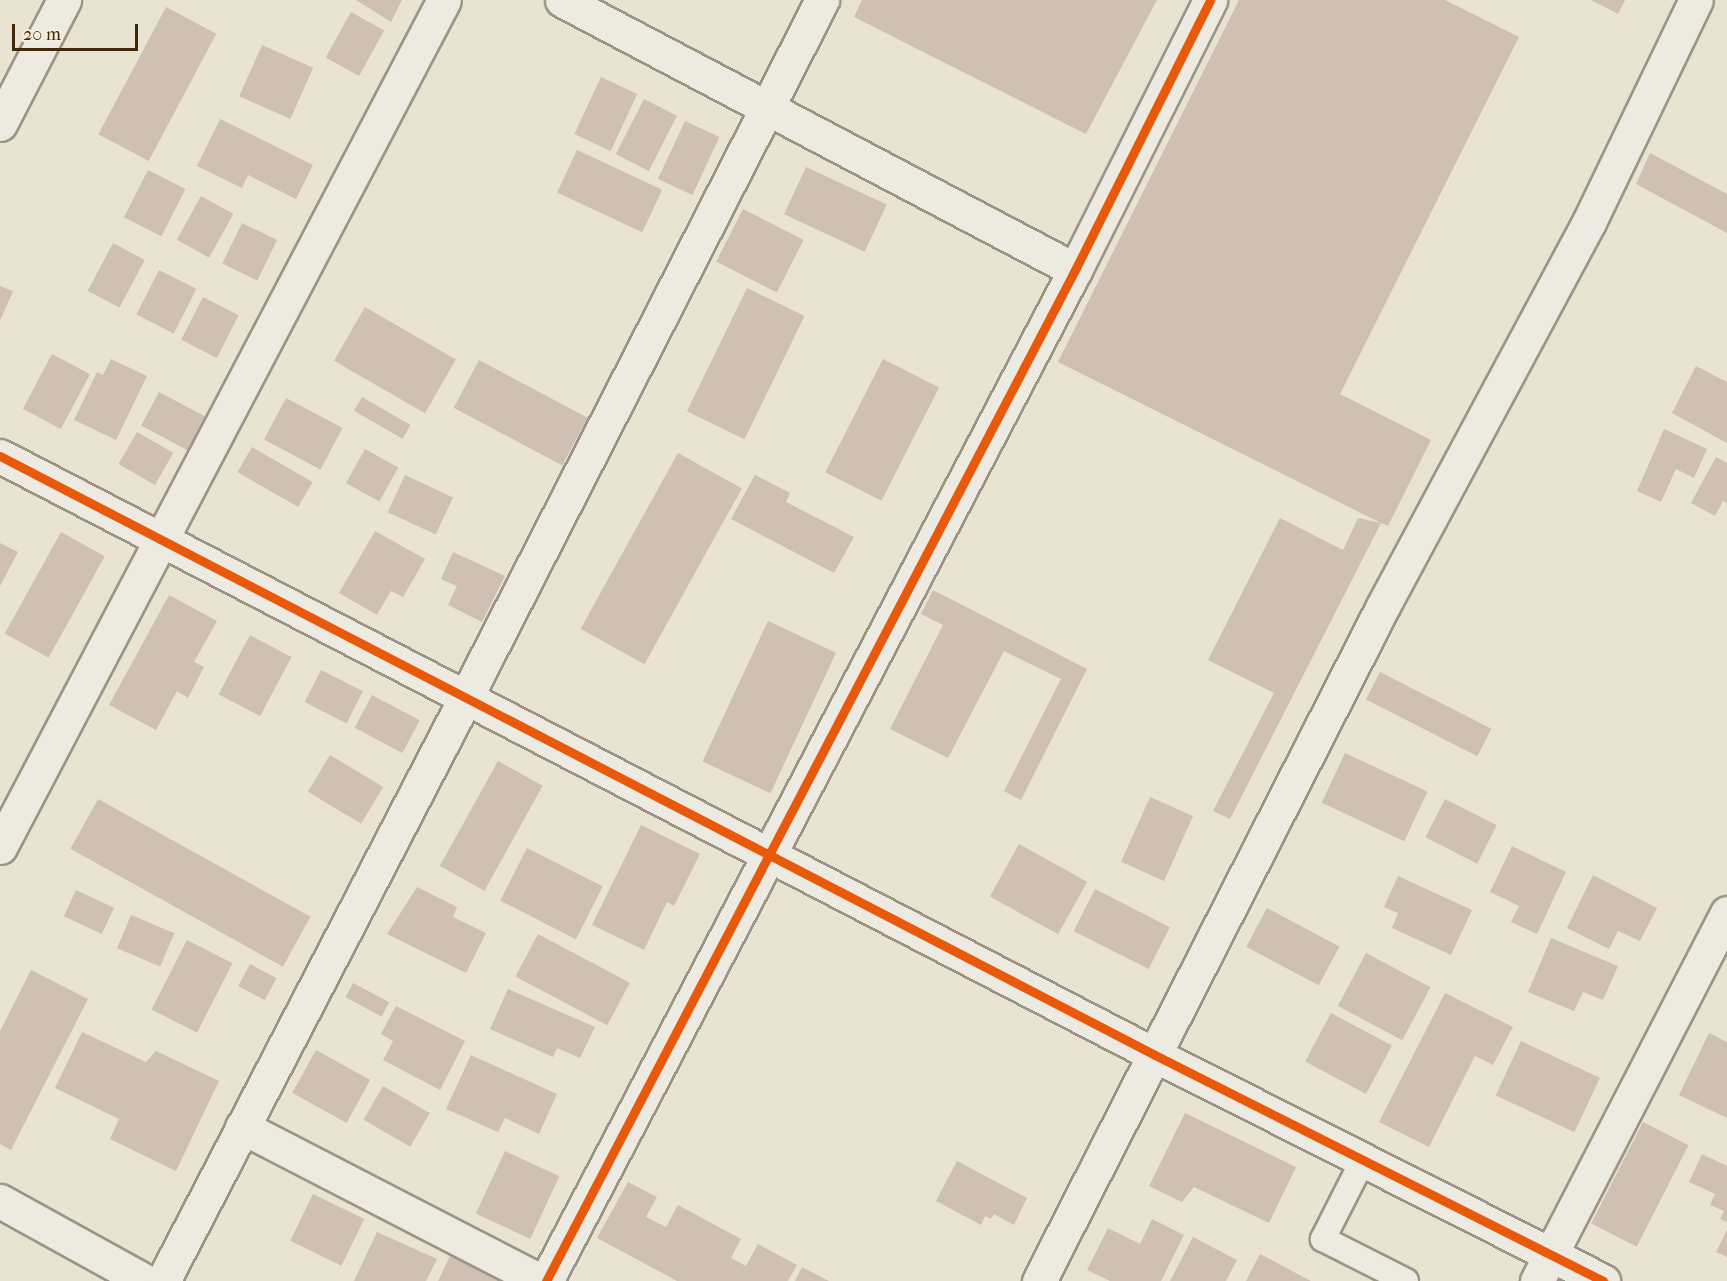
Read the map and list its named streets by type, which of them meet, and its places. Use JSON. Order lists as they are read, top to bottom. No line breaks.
{"scale_bar":"20 m"}
